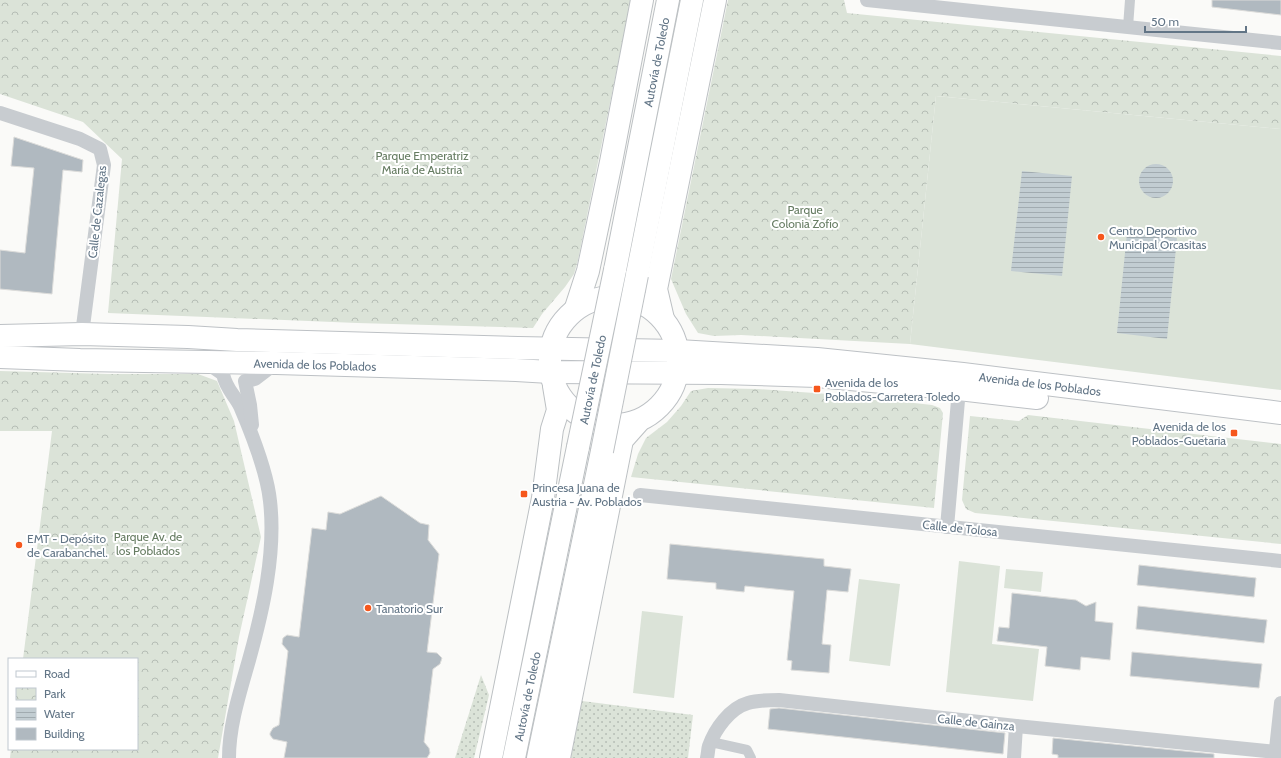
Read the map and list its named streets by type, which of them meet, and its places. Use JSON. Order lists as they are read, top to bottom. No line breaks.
{"streets":{"main road":["Autovía de Toledo","Avenida de los Poblados"],"street":["Calle de Cazalegas","Calle de Tolosa","Calle de Gainza"]},"crossings":[["Calle de Cazalegas","Avenida de los Poblados"]],"parks":["Parque Emperatriz María de Austria","Parque Colonia Zofío","Parque Av. de los Poblados"],"places":{"other":["Centro Deportivo Municipal Orcasitas","EMT - Depósito de Carabanchel.","Tanatorio Sur"],"transit":["Avenida de los Poblados-Carretera Toledo","Avenida de los Poblados-Guetaria","Princesa Juana de Austria - Av. Poblados"]},"legend":["Road","Park","Water","Building"],"scale_bar":"50 m"}
